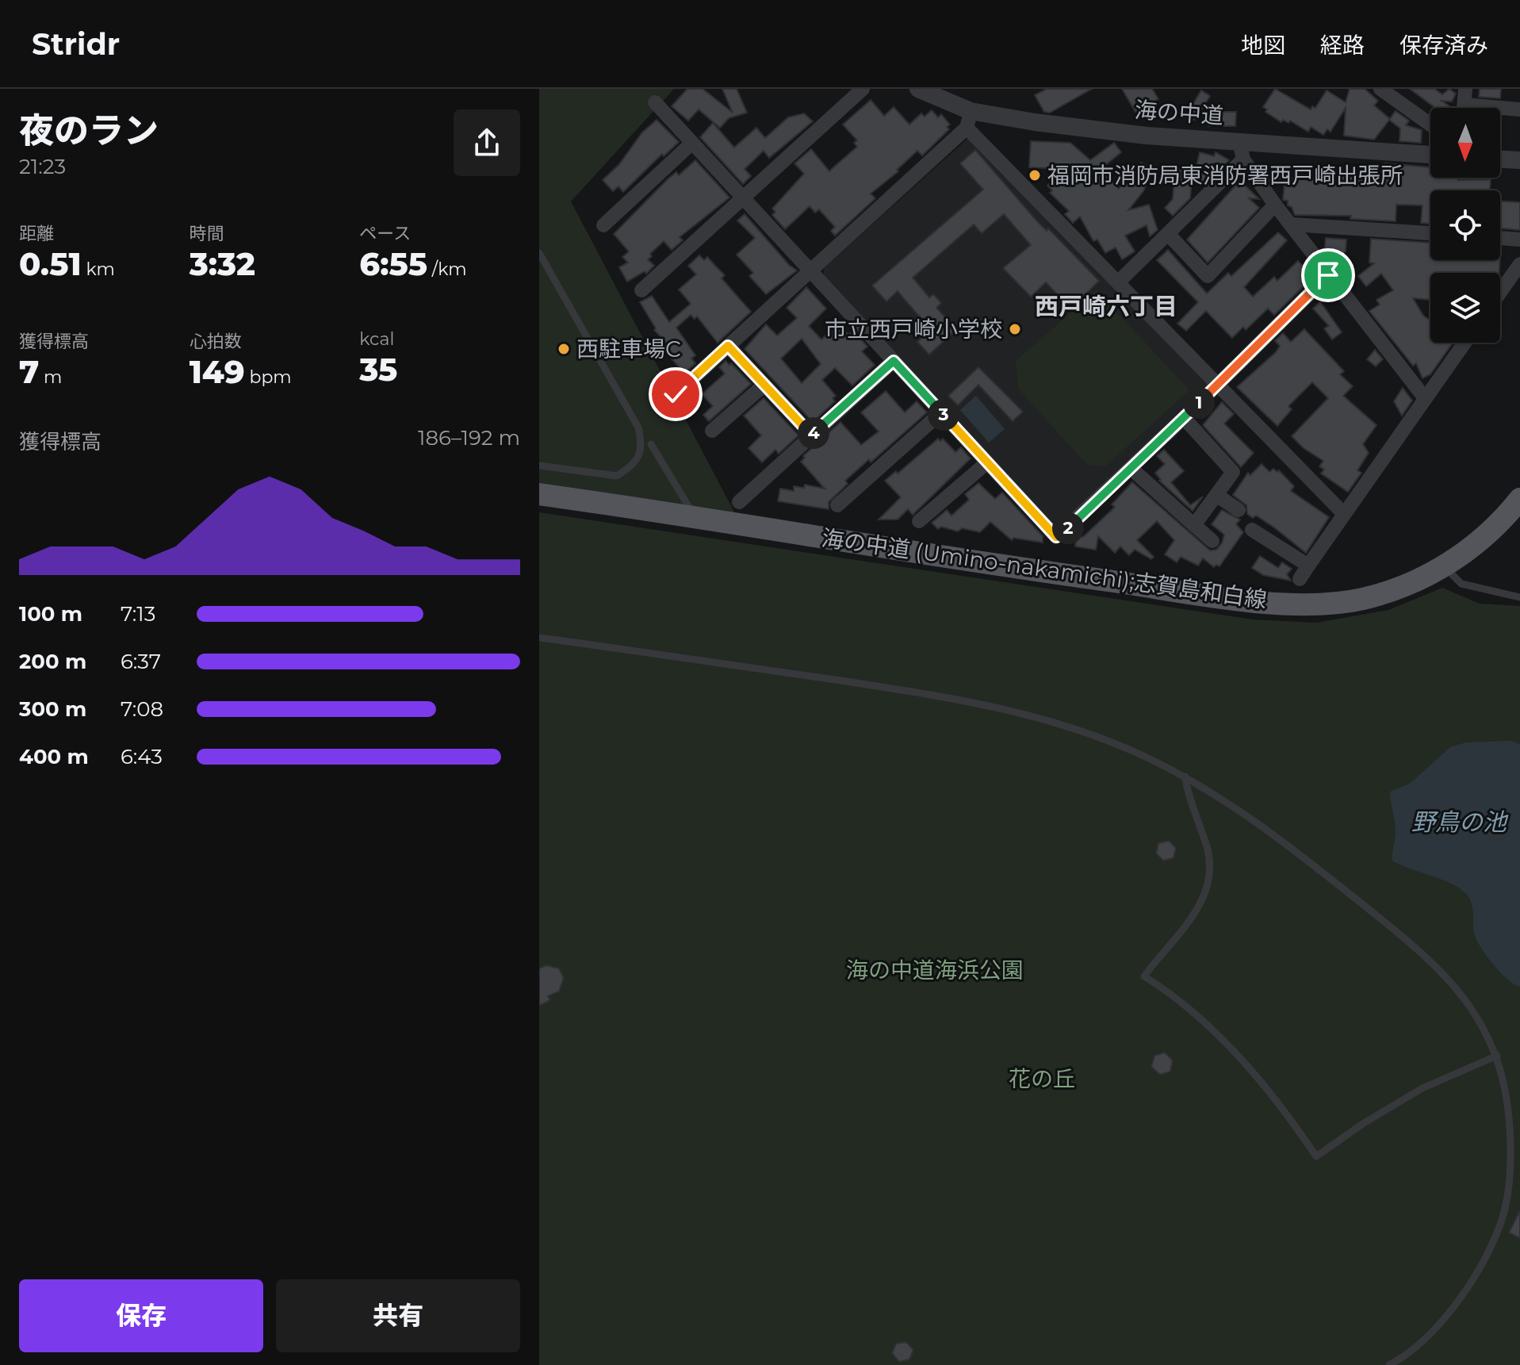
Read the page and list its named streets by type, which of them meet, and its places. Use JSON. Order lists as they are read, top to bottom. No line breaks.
{"streets":{"main road":["海の中道 (Umino-nakamichi);志賀島和白線"],"street":["海の中道"]},"districts":["西戸崎六丁目"],"water":["野鳥の池"],"parks":["海の中道海浜公園","花の丘"],"places":["福岡市消防局東消防署西戸崎出張所","市立西戸崎小学校","西駐車場C"],"north":"bottom","page":{"header":"Stridr","nav":["地図","経路","保存済み"],"heading":["夜のラン","21:23"],"stats":[["距離","0.51 km"],["時間","3:32"],["ペース","6:55 /km"],["獲得標高","7 m"],["心拍数","149 bpm"],["kcal","35"]],"pins":["1","3","4","2"],"chart":["獲得標高","186–192 m"],"list":[{"name":"100 m","note":"7:13"},{"name":"200 m","note":"6:37"},{"name":"300 m","note":"7:08"},{"name":"400 m","note":"6:43"}],"buttons":["保存","共有"]}}
